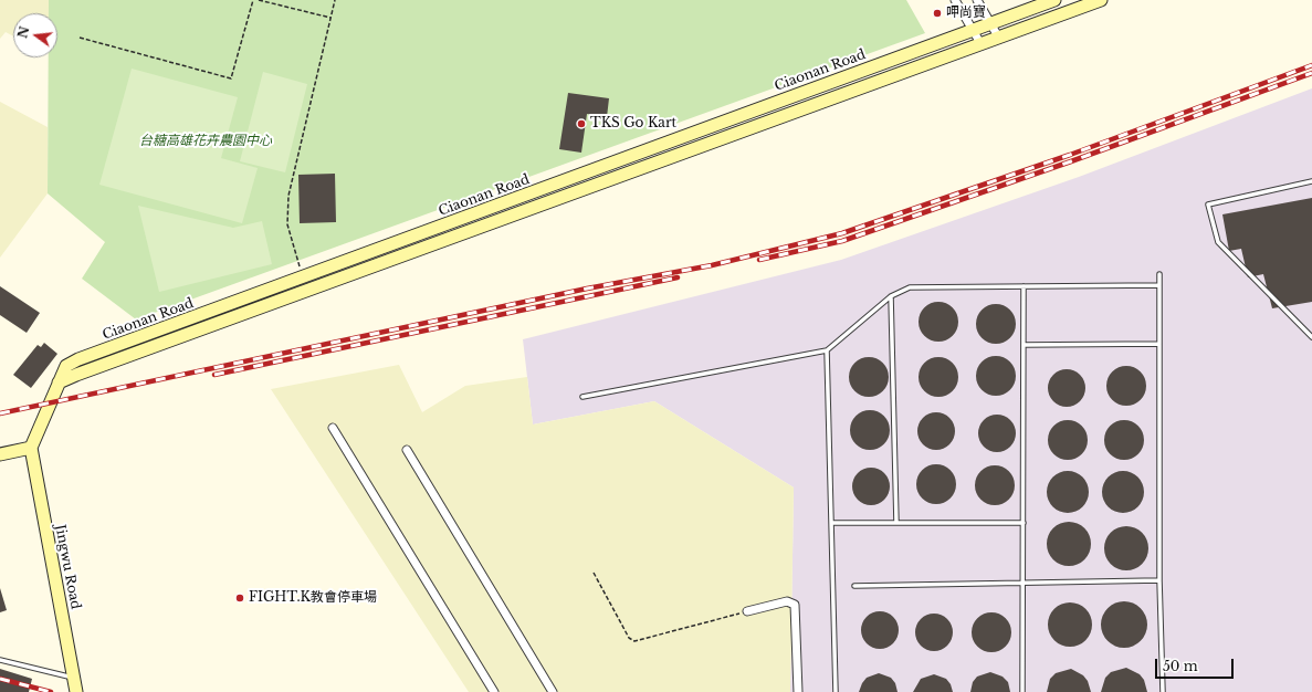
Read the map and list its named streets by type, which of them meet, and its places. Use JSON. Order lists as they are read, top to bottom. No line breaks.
{"streets":{"street":["Ciaonan Road","Jingwu Road"]},"crossings":[["Ciaonan Road","Jingwu Road"]],"parks":["台糖高雄花卉農園中心"],"places":["呷尚寶","TKS Go Kart","FIGHT.K教會停車場"],"scale_bar":"50 m","north":"left"}
